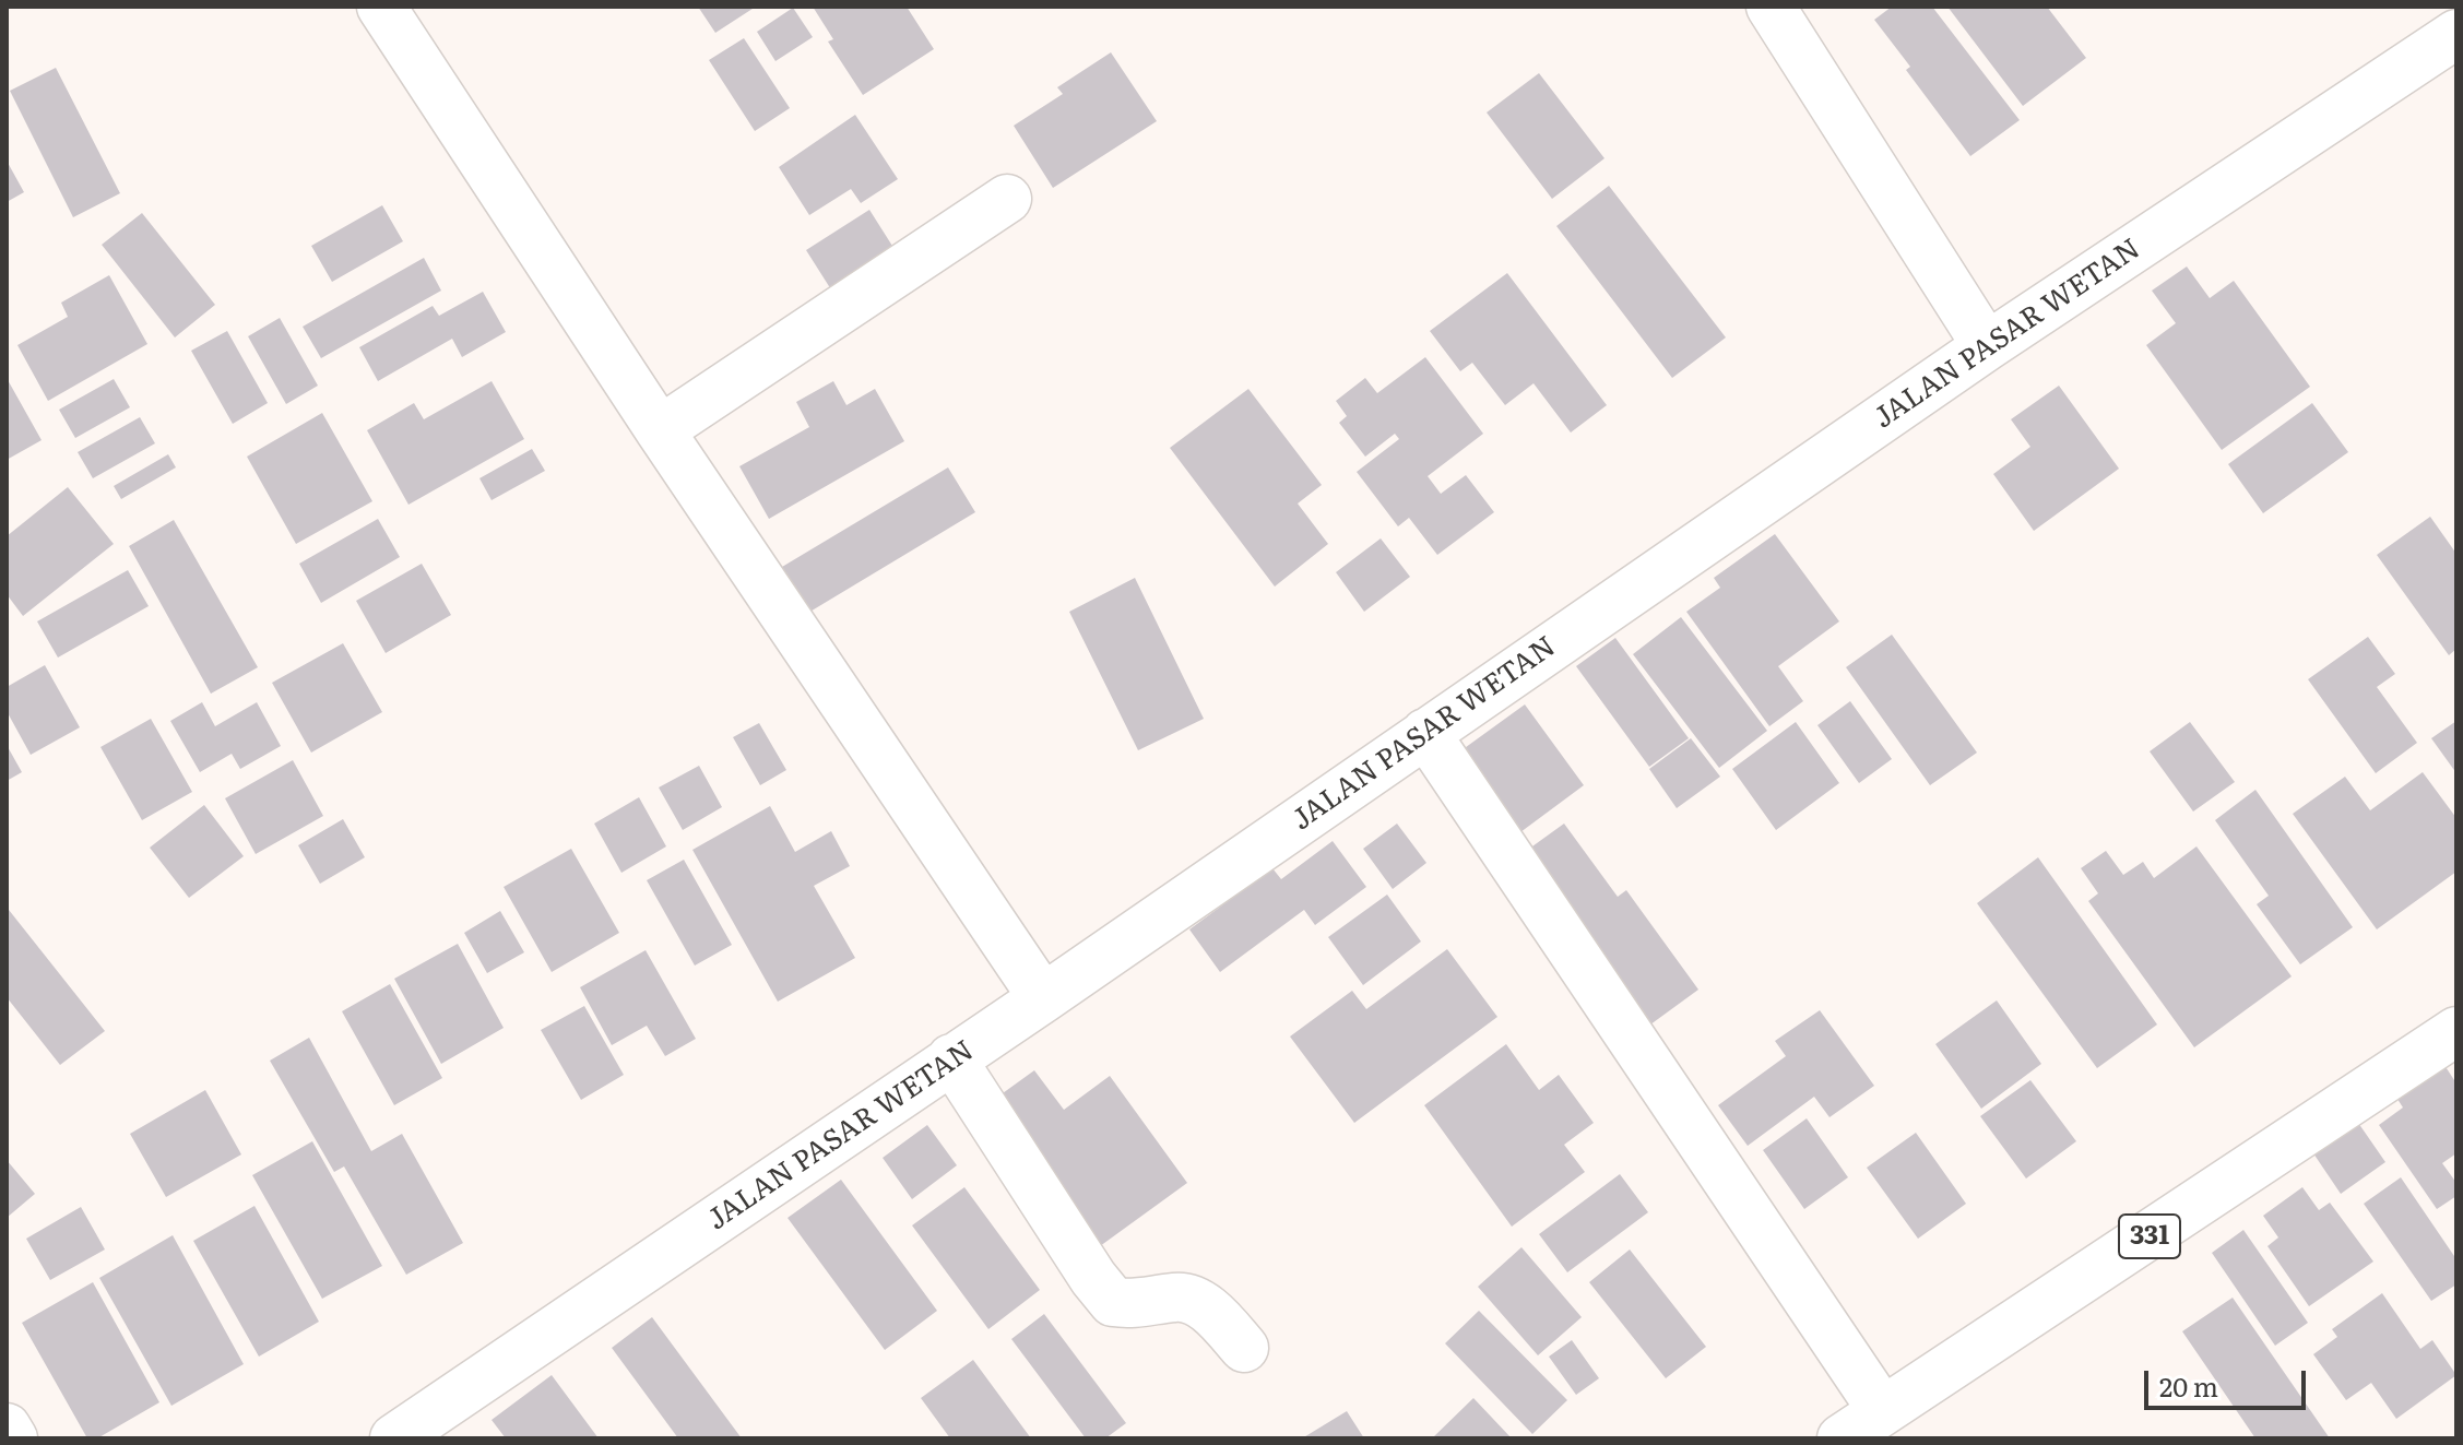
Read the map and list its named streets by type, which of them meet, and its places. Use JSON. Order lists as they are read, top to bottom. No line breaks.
{"streets":{"street":["JALAN PASAR WETAN","331"]},"scale_bar":"20 m"}
